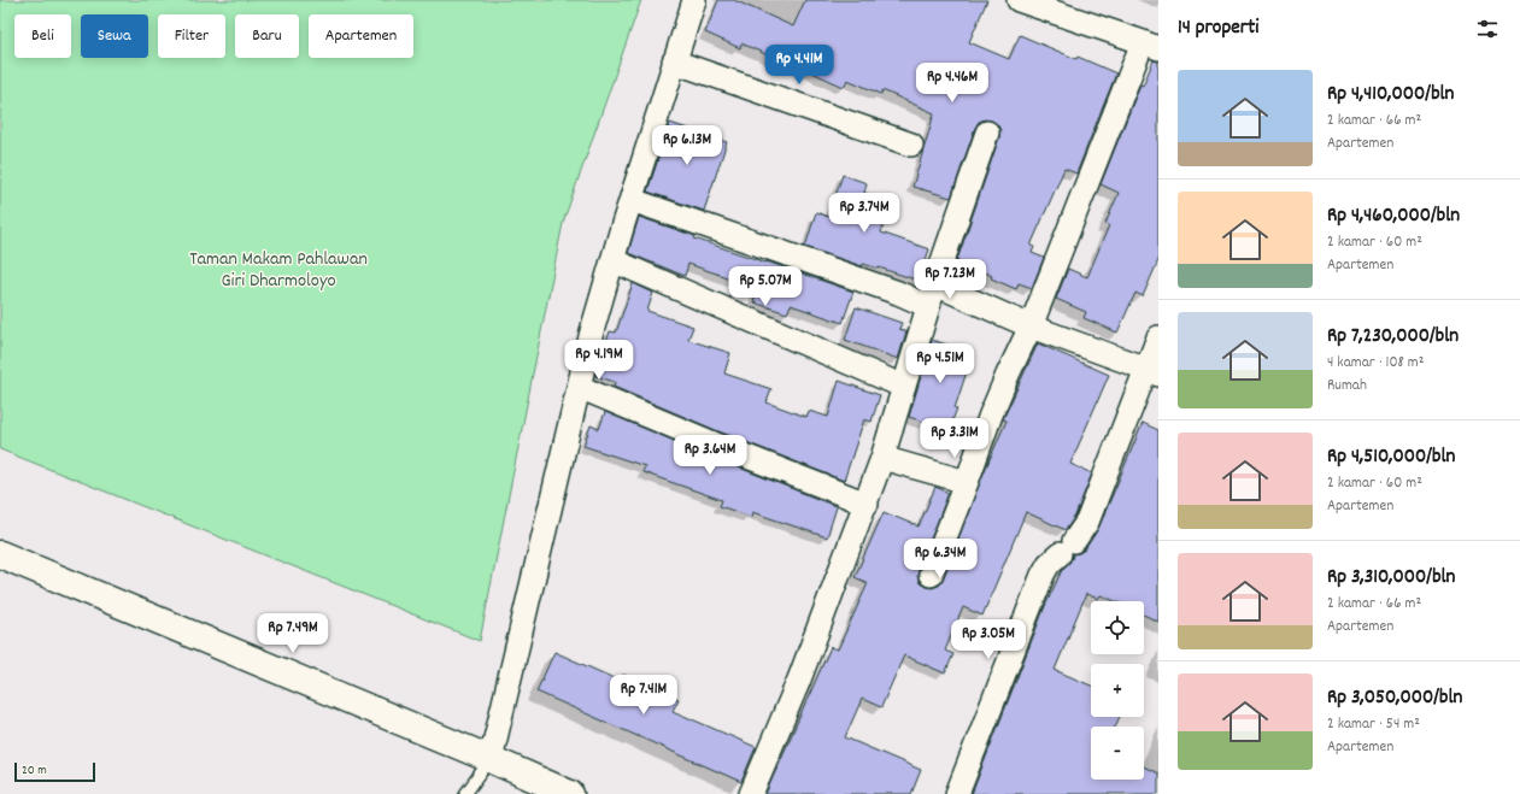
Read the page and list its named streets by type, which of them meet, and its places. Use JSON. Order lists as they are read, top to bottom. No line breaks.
{"parks":["Taman Makam Pahlawan Giri Dharmoloyo"],"scale_bar":"20 m","page":{"heading":"14 properti","chip":["Beli","Sewa","Filter","Baru","Apartemen"],"price":["Rp 4.41M","Rp 4.46M","Rp 6.13M","Rp 3.74M","Rp 7.23M","Rp 5.07M","Rp 4.19M","Rp 4.51M","Rp 3.31M","Rp 3.64M","Rp 6.34M","Rp 7.49M","Rp 3.05M","Rp 7.41M"],"list":[{"name":"Rp 4,410,000/bln","note":"2 kamar · 66 m² · Apartemen"},{"name":"Rp 4,460,000/bln","note":"2 kamar · 60 m² · Apartemen"},{"name":"Rp 7,230,000/bln","note":"4 kamar · 108 m² · Rumah"},{"name":"Rp 4,510,000/bln","note":"2 kamar · 60 m² · Apartemen"},{"name":"Rp 3,310,000/bln","note":"2 kamar · 66 m² · Apartemen"},{"name":"Rp 3,050,000/bln","note":"2 kamar · 54 m² · Apartemen"}],"map_buttons":["+","−"],"scale":"20 m"}}
